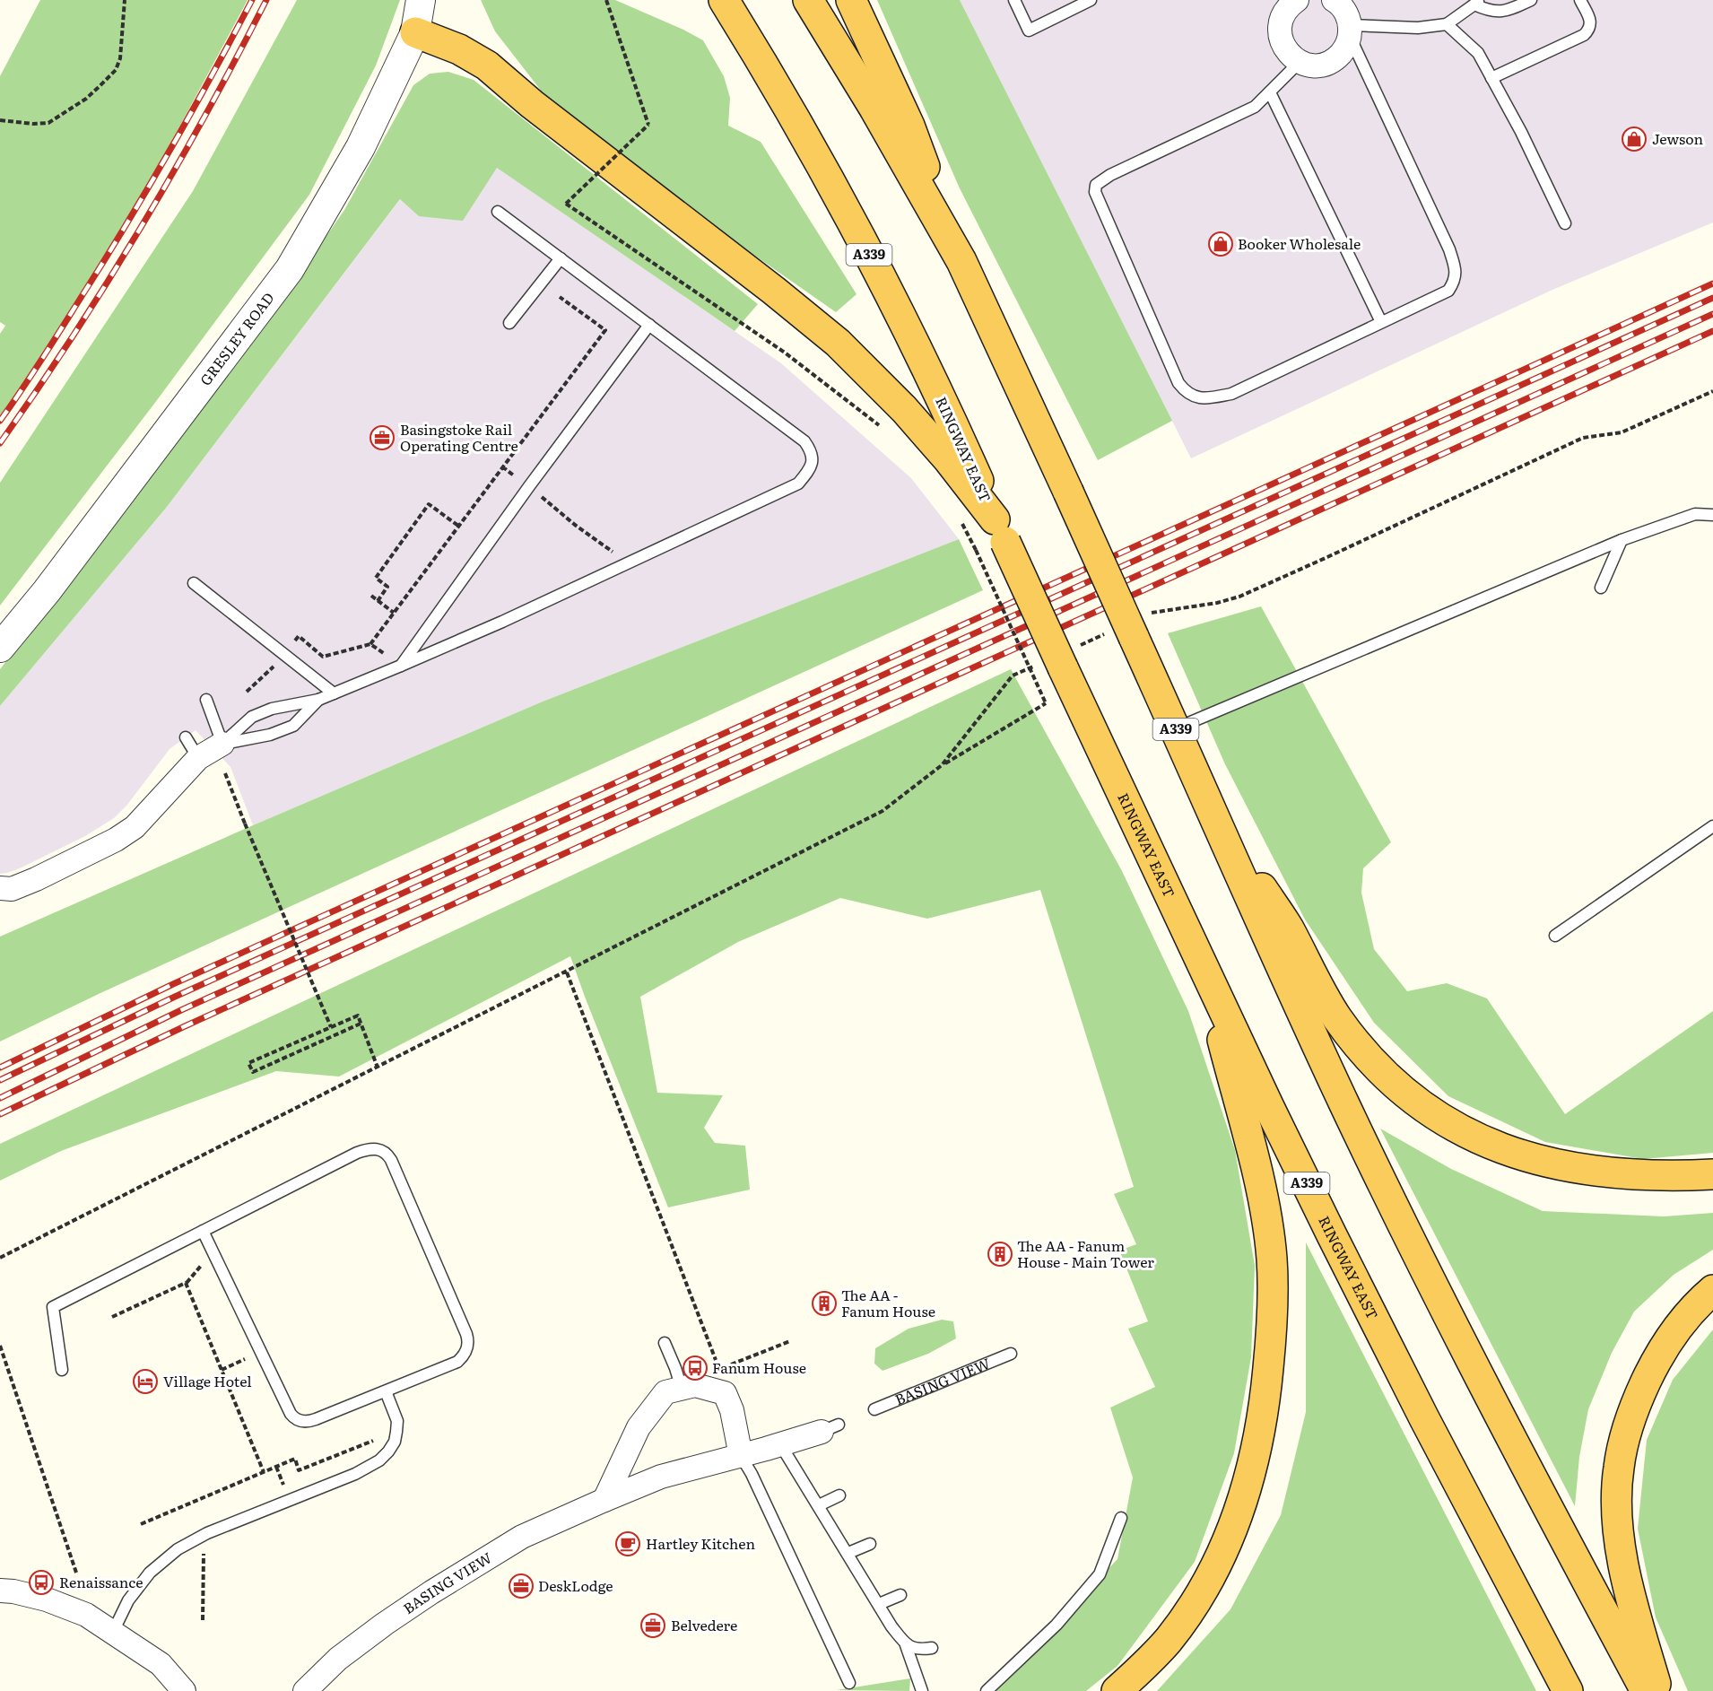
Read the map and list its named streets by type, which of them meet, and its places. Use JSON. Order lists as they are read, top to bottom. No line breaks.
{"streets":{"highway":["A339","RINGWAY EAST"],"street":["GRESLEY ROAD","BASING VIEW"]},"places":{"shop":["Jewson","Booker Wholesale"],"office":["Basingstoke Rail Operating Centre","DeskLodge","Belvedere"],"building":["The AA - Fanum House - Main Tower","The AA - Fanum House"],"bus stop":["Fanum House","Renaissance"],"hotel":["Village Hotel"],"cafe":["Hartley Kitchen"]}}
